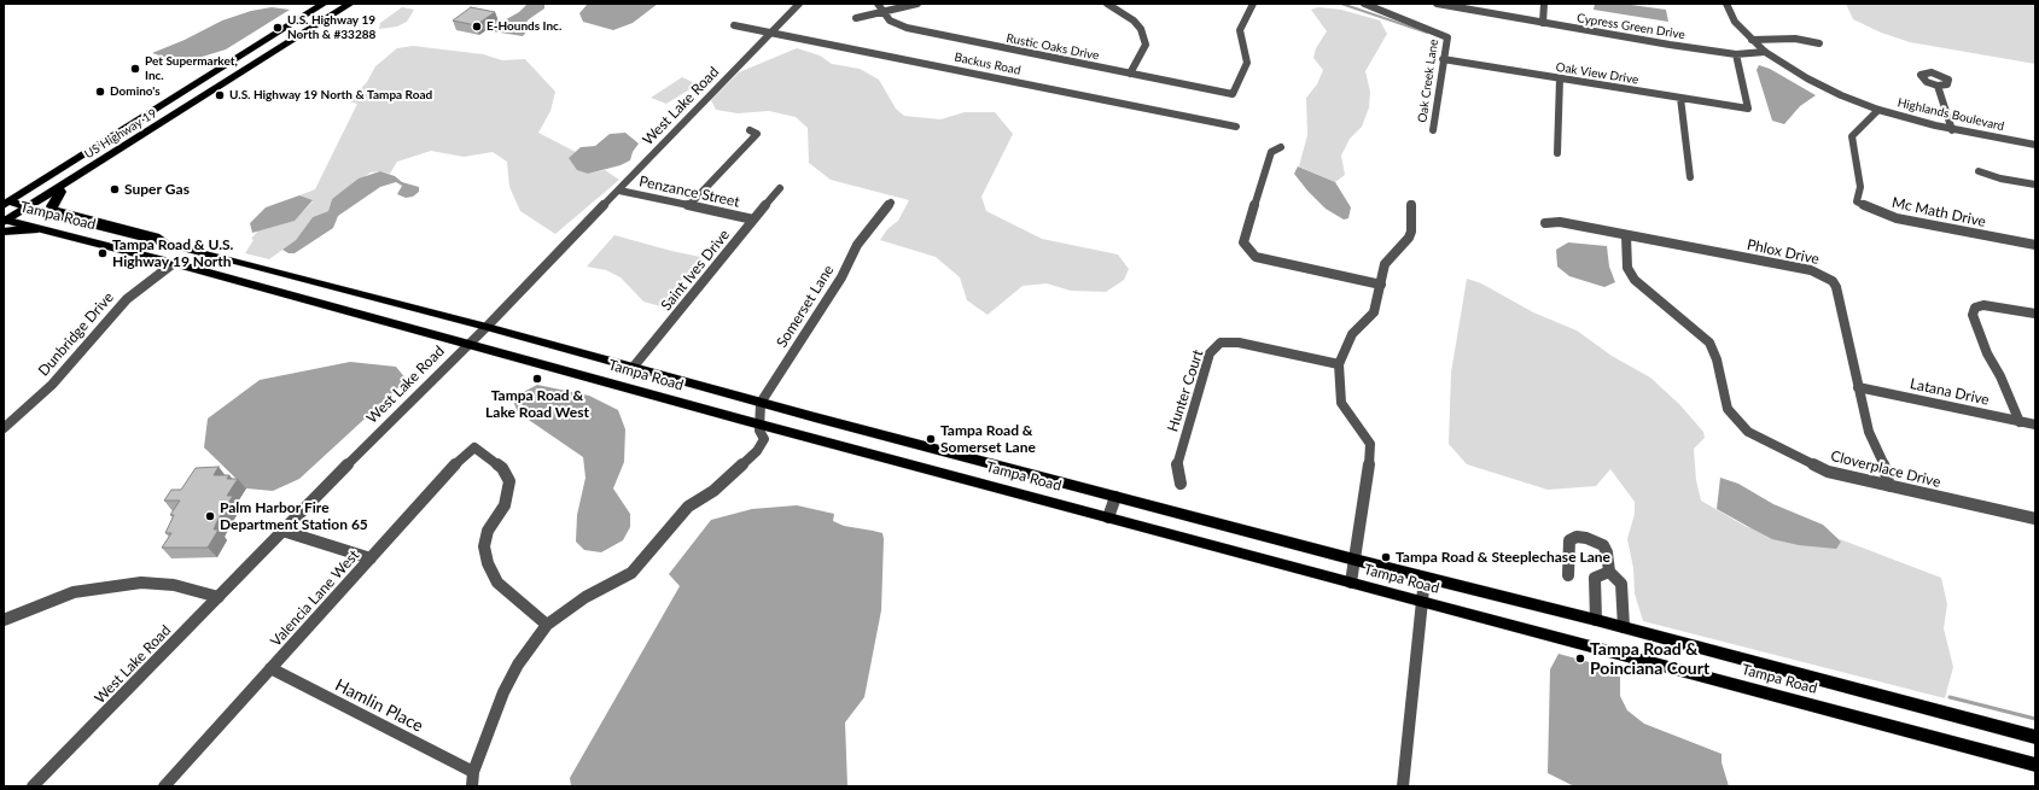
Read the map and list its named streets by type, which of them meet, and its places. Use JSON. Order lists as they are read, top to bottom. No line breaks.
{"streets":{"highway":["US Highway 19"],"main road":["Tampa Road"],"street":["Cypress Green Drive","Rustic Oaks Drive","Backus Road","Oak View Drive","Oak Creek Lane","West Lake Road","Highlands Boulevard","Penzance Street","Mc Math Drive","Phlox Drive","Saint Ives Drive","Somerset Lane","Dunbridge Drive","Hunter Court","Latana Drive","Cloverplace Drive","Valencia Lane West","Hamlin Place"]},"crossings":[["Cypress Green Drive","Oak View Drive"],["Cypress Green Drive","Highlands Boulevard"],["Backus Road","West Lake Road"],["Oak View Drive","Oak Creek Lane"],["West Lake Road","Penzance Street"],["West Lake Road","Tampa Road"],["Highlands Boulevard","Mc Math Drive"],["US Highway 19","Tampa Road"],["Penzance Street","Saint Ives Drive"],["Tampa Road","Saint Ives Drive"],["Tampa Road","Somerset Lane"],["Tampa Road","Dunbridge Drive"],["Phlox Drive","Latana Drive"],["Phlox Drive","Cloverplace Drive"],["Somerset Lane","Valencia Lane West"],["Valencia Lane West","Hamlin Place"]],"places":["E-Hounds Inc.","U.S. Highway 19 North & #33288","Pet Supermarket, Inc.","Domino's","U.S. Highway 19 North & Tampa Road","Super Gas","Tampa Road & U.S. Highway 19 North","Tampa Road & Lake Road West","Tampa Road & Somerset Lane","Palm Harbor Fire Department Station 65","Tampa Road & Steeplechase Lane","Tampa Road & Poinciana Court"]}
